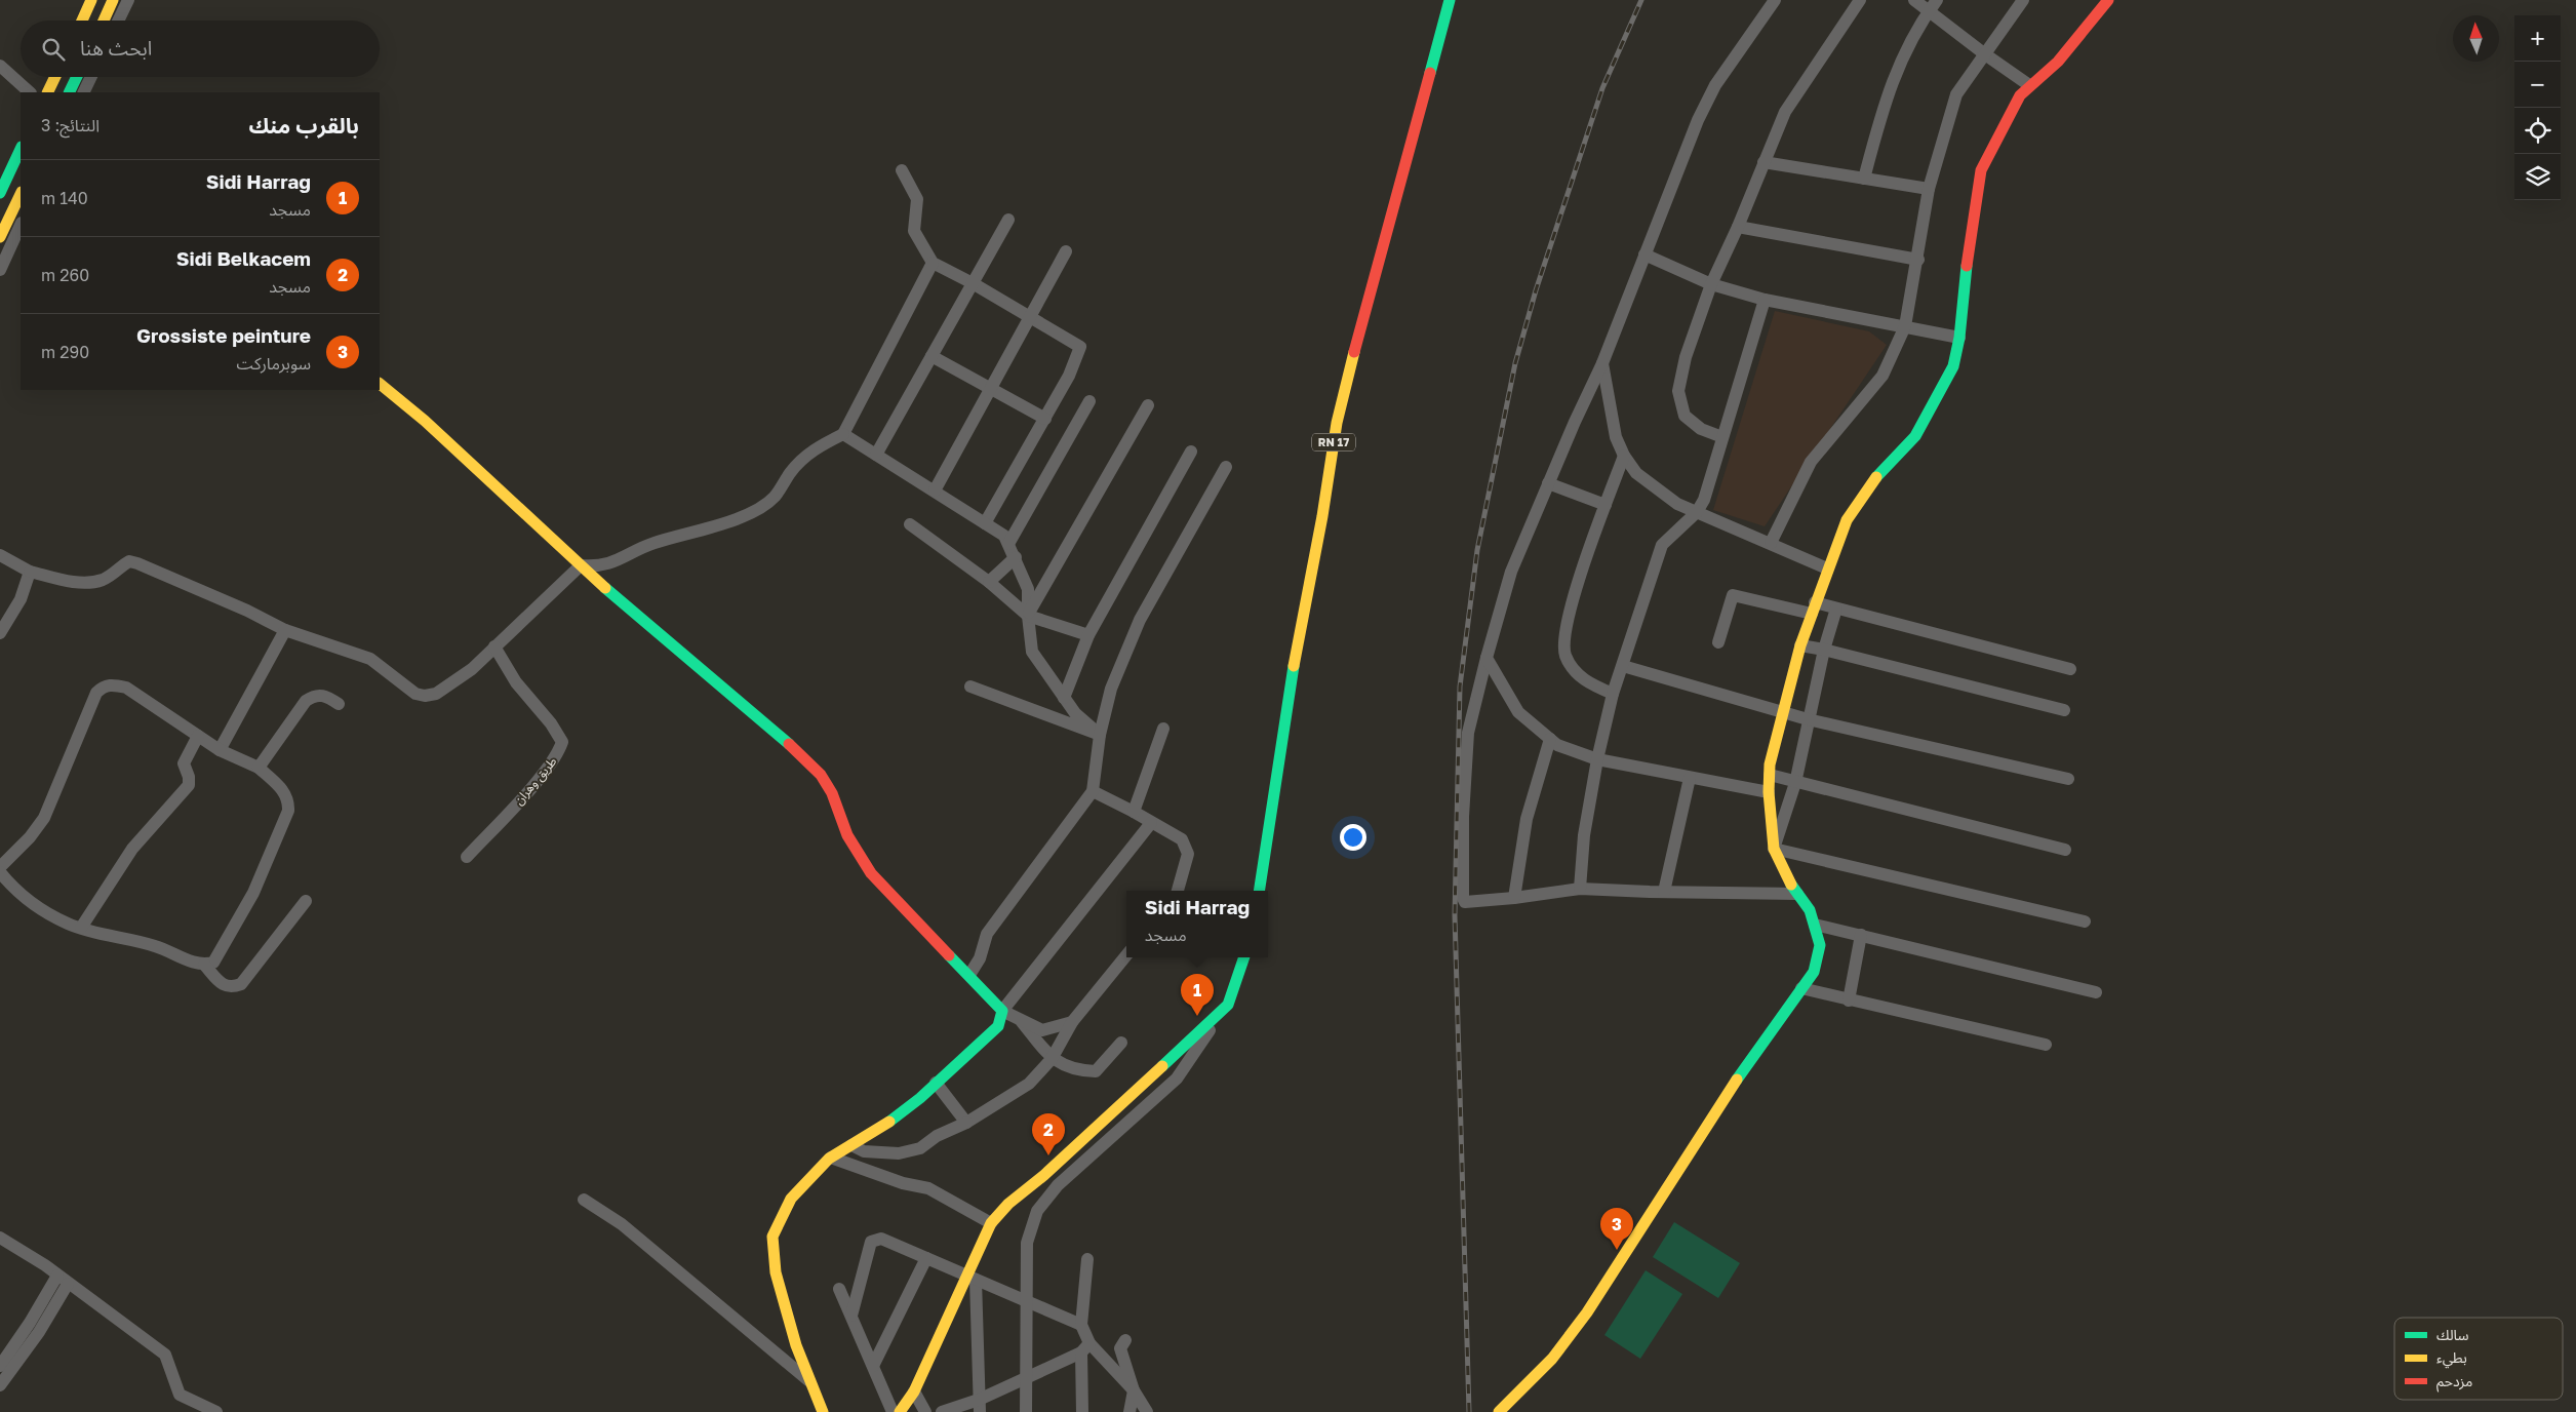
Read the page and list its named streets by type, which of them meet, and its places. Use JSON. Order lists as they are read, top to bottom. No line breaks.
{"streets":{"main road":["RN 17"],"street":["طريق وهران"]},"legend":["سالك","بطيء","مزدحم"],"north":"top","page":{"map_buttons":["+","−"],"search":"ابحث هنا","heading":["بالقرب منك","النتائج: 3"],"list":[{"mark":"1","name":"Sidi Harrag","note":"مسجد","value":"140 m"},{"mark":"2","name":"Sidi Belkacem","note":"مسجد","value":"260 m"},{"mark":"3","name":"Grossiste peinture","note":"سوبرماركت","value":"290 m"}],"popup":["Sidi Harrag","مسجد"],"pins":["1","2","3"]}}
